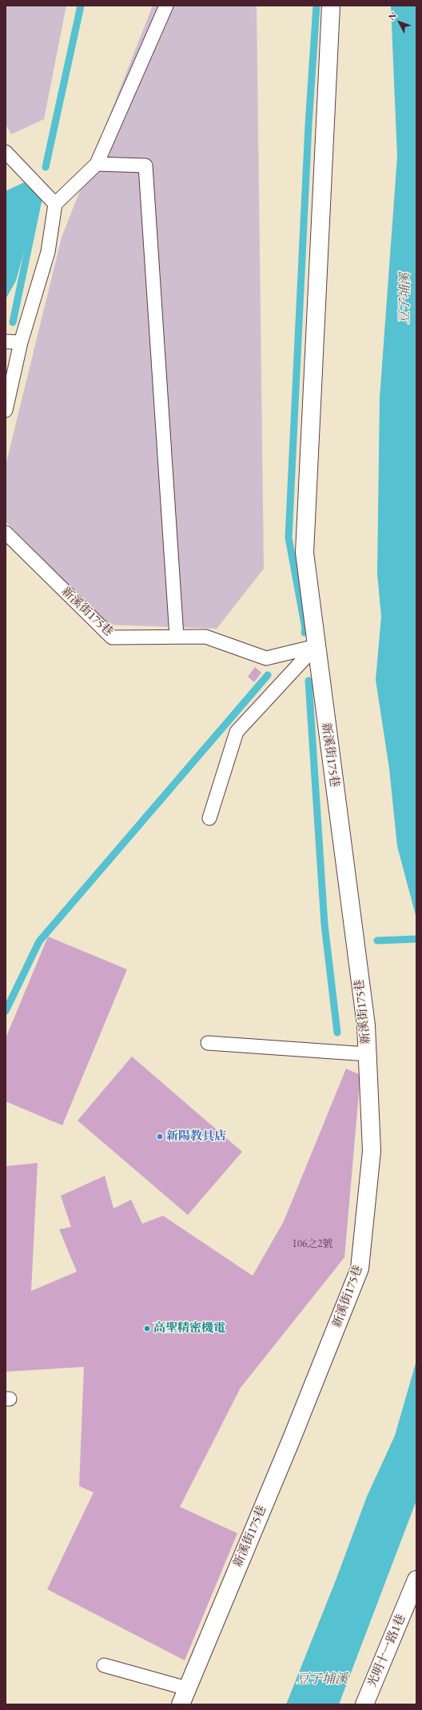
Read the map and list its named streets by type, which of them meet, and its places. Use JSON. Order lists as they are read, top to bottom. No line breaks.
{"streets":{"street":["新溪街175巷","光明十一路1巷"]},"water":["豆子埔溪"],"places":["新陽教具店","高聖精密機電"],"house_numbers":["106之2號"],"north":"top left"}
